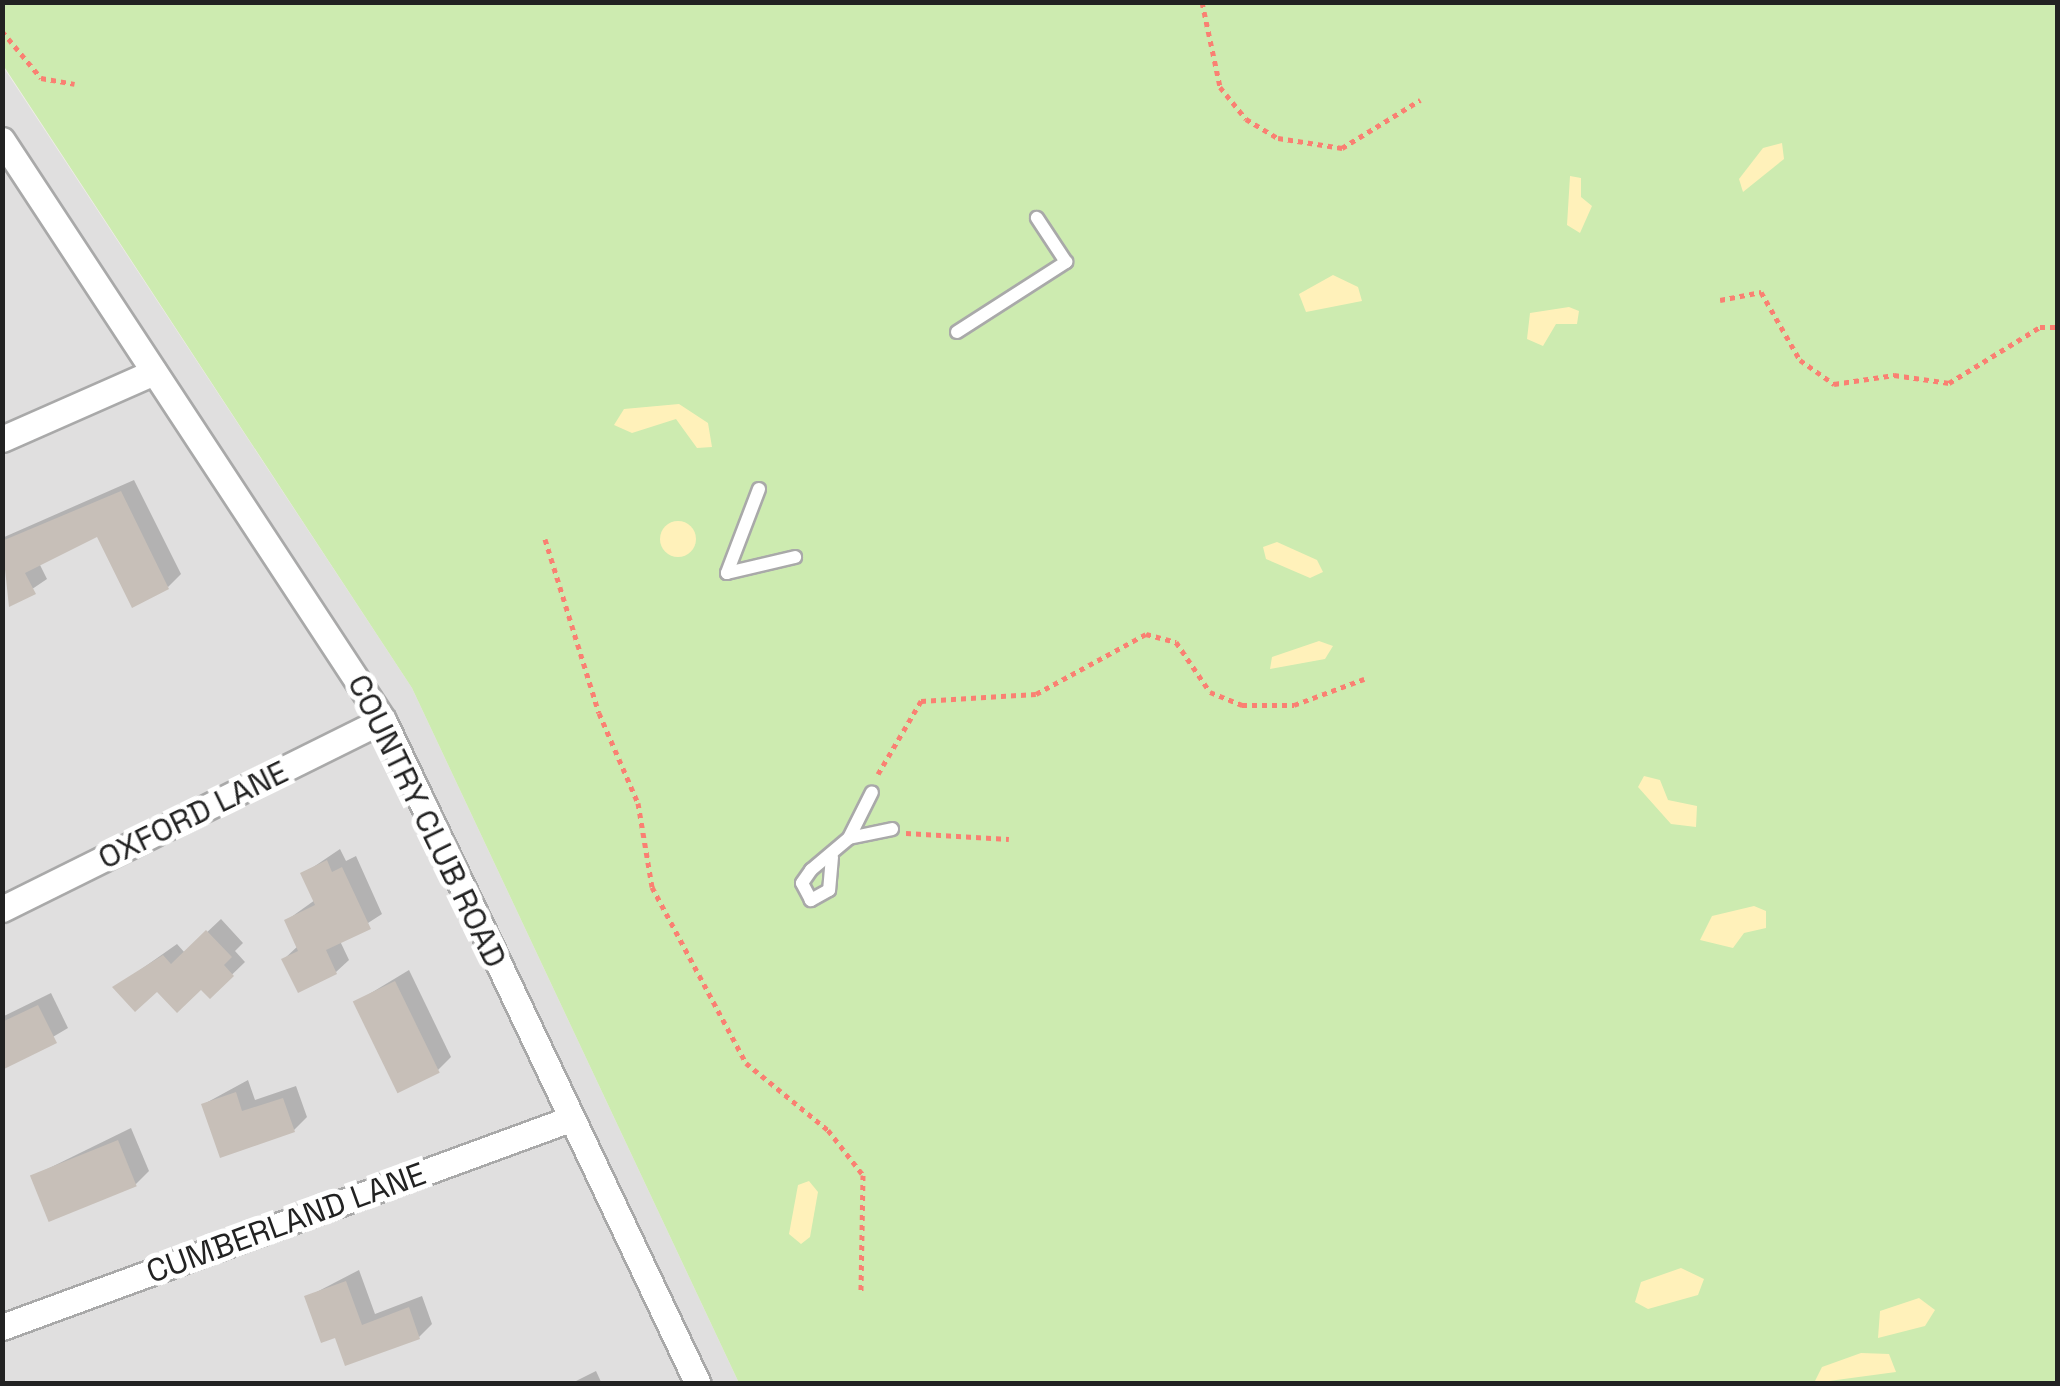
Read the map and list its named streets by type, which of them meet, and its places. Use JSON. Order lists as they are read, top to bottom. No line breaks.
{"streets":{"street":["OXFORD LANE","COUNTRY CLUB ROAD","CUMBERLAND LANE"]},"crossings":[["OXFORD LANE","COUNTRY CLUB ROAD"],["COUNTRY CLUB ROAD","CUMBERLAND LANE"]]}
